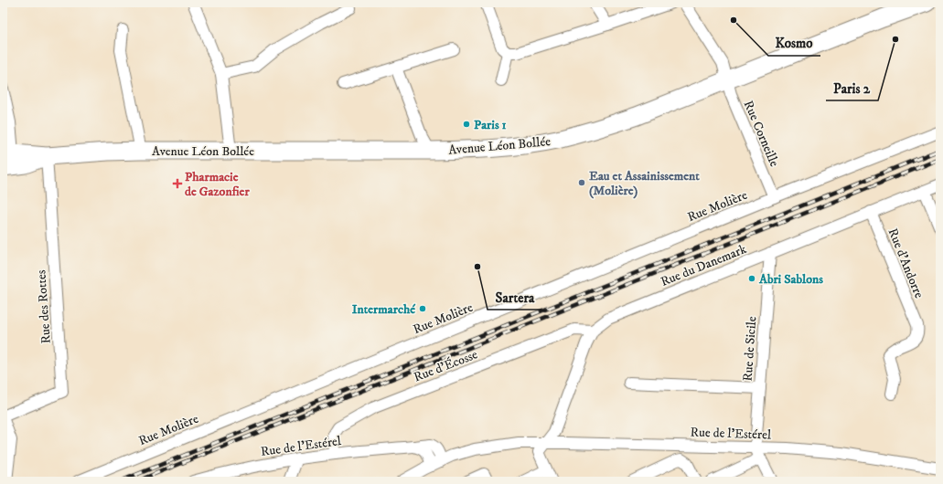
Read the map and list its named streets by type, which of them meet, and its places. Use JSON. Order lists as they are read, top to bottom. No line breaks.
{"streets":{"main road":["Avenue Léon Bollée"],"street":["Rue Corneille","Rue Molière","Rue d'Andorre","Rue du Danemark","Rue des Rottes","Rue de Sicile","Rue d'Écosse","Rue de l'Estérel"]},"crossings":[["Rue Corneille","Avenue Léon Bollée"],["Rue Corneille","Rue Molière"],["Avenue Léon Bollée","Rue des Rottes"],["Rue d'Andorre","Rue du Danemark"],["Rue du Danemark","Rue de Sicile"],["Rue du Danemark","Rue d'Écosse"],["Rue du Danemark","Rue de l'Estérel"],["Rue de Sicile","Rue de l'Estérel"],["Rue d'Écosse","Rue de l'Estérel"]],"places":{"other":["Kosmo","Paris 2","Paris 1","Eau et Assainissement (Molière)","Sartera","Abri Sablons","Intermarché"],"health":["Pharmacie de Gazonfier"]}}
